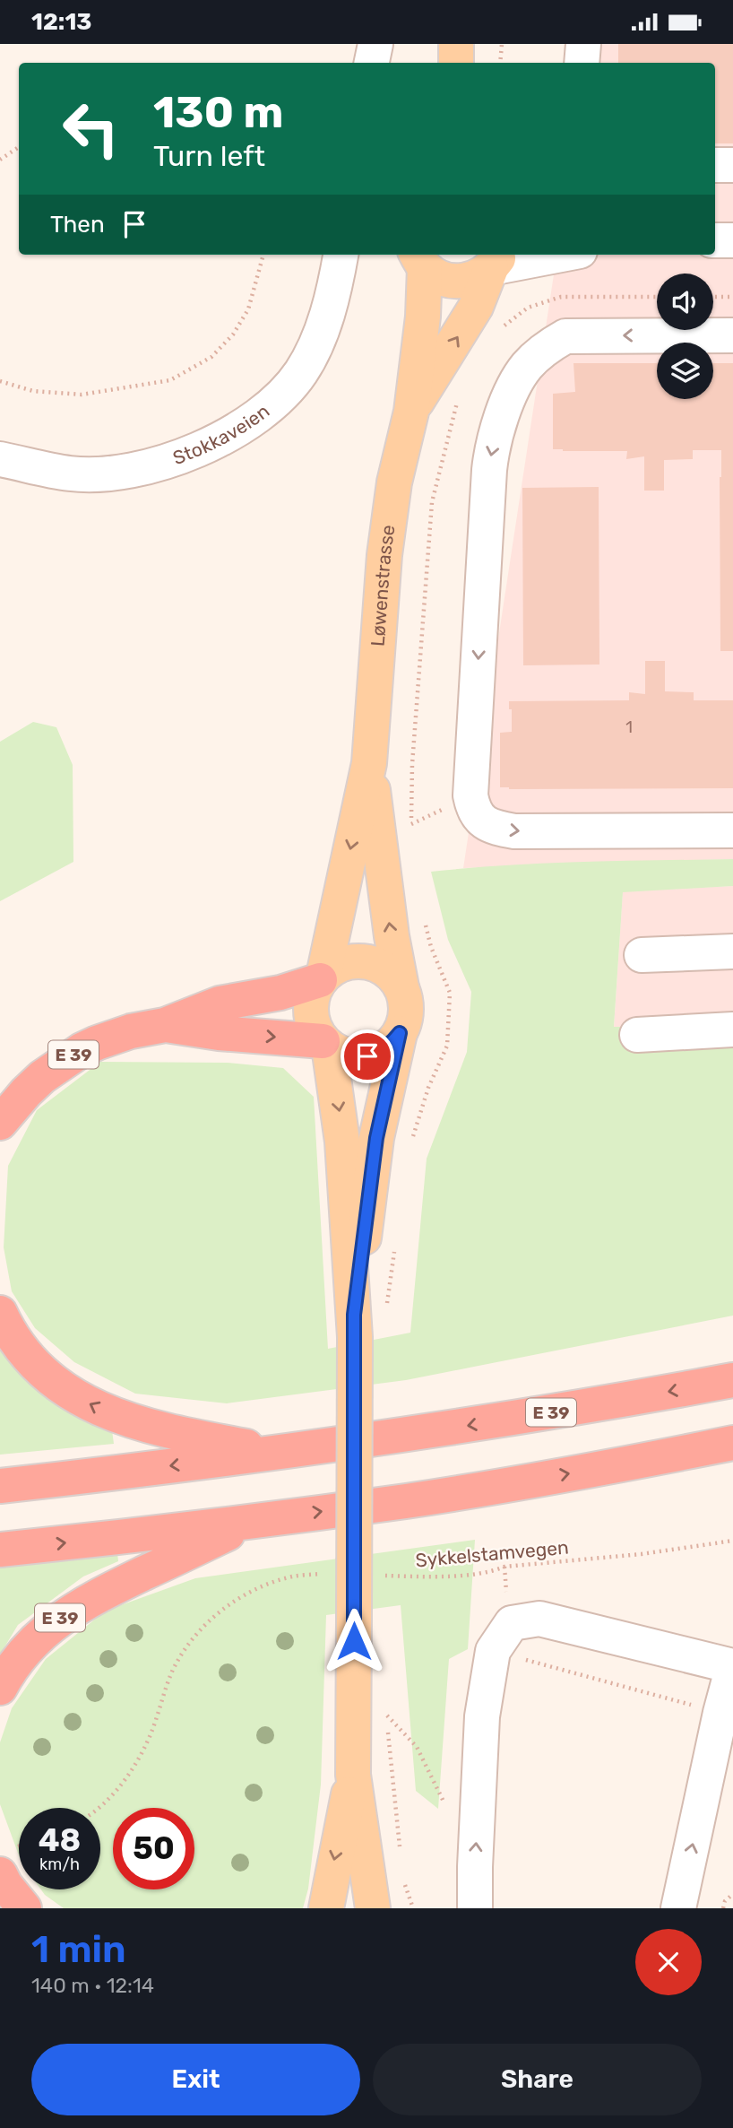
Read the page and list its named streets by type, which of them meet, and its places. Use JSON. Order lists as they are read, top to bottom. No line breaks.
{"streets":{"highway":["E 39"],"main road":["Løwenstrasse"],"street":["Stokkaveien"],"path":["Sykkelstamvegen"]},"crossings":[["Løwenstrasse","E 39"]],"house_numbers":["1"],"page":{"status":"12:13","turn":["130 m","Turn left"],"then":"Then","speed":"48 km/h","limit":"50","heading":["1 min","140 m · 12:14"],"buttons":["Exit","Share"]}}
